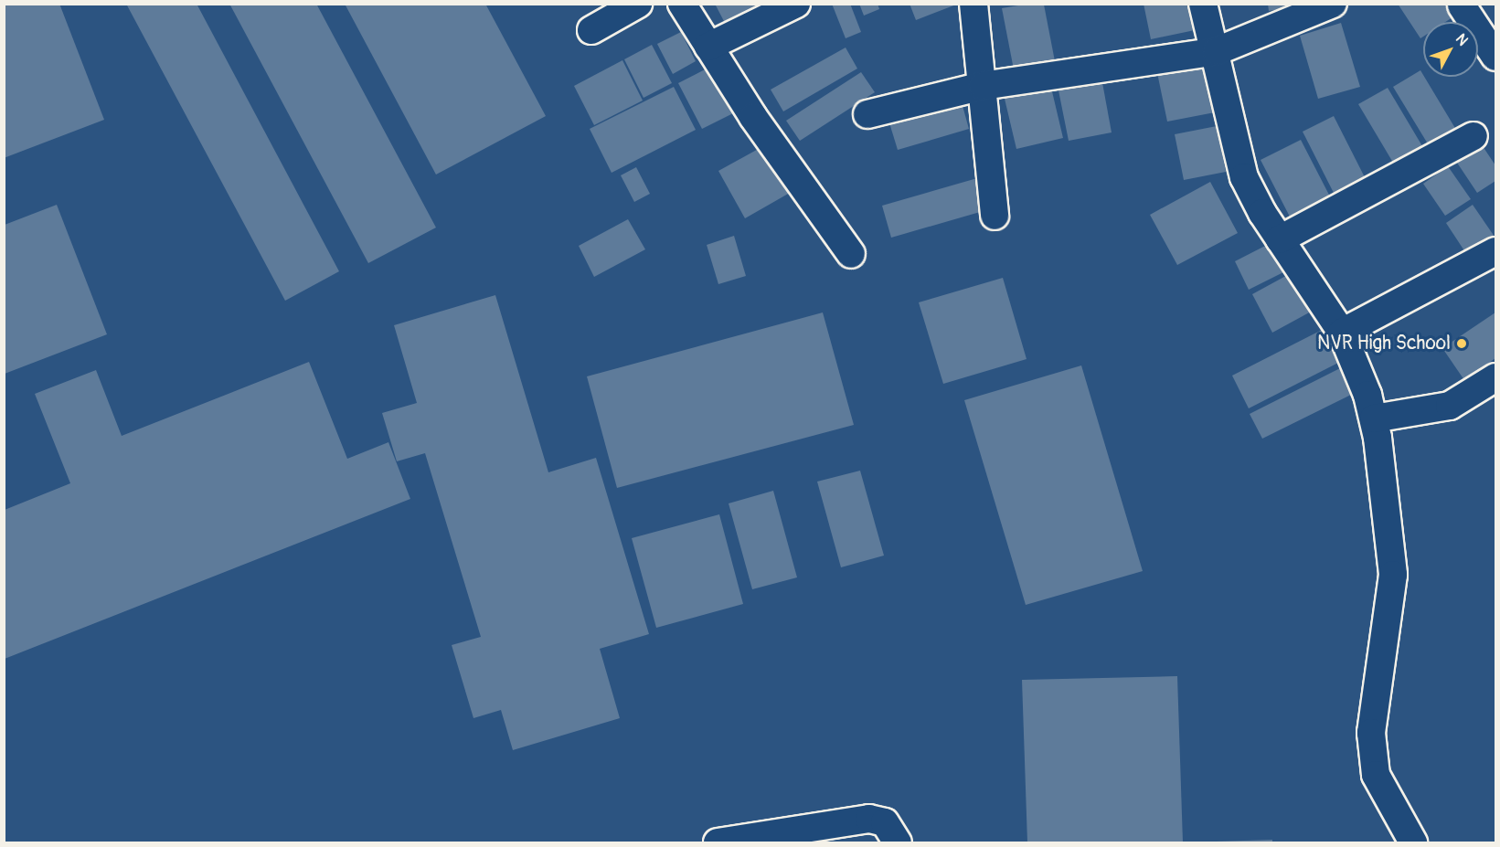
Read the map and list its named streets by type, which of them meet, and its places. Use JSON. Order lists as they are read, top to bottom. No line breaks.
{"places":["NVR High School"],"north":"top right"}
